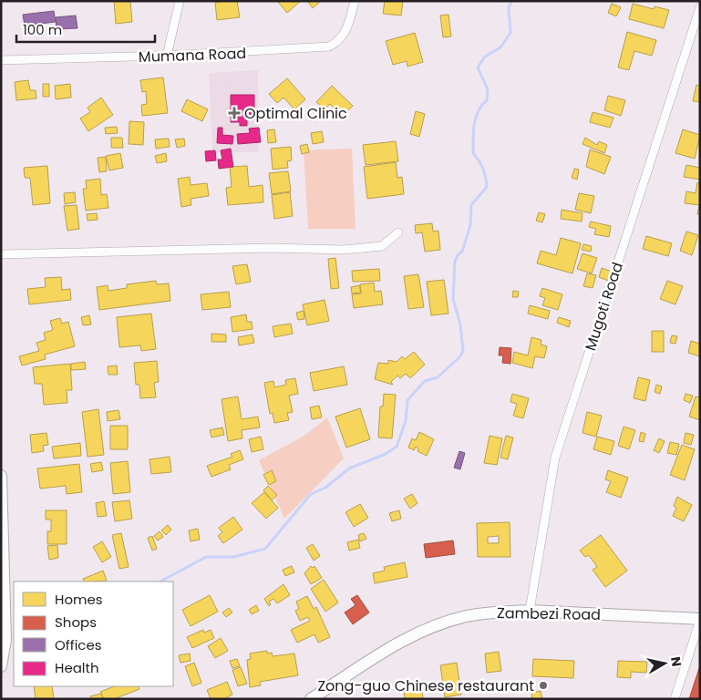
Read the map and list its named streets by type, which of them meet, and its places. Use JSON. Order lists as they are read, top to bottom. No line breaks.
{"streets":{"main road":["Zambezi Road"],"street":["Mumana Road","Mugoti Road"]},"crossings":[["Mugoti Road","Zambezi Road"]],"places":{"health":["Optimal Clinic"],"other":["Zong-guo Chinese restaurant"]},"legend":["Homes","Shops","Offices","Health"],"scale_bar":"100 m","north":"right"}
